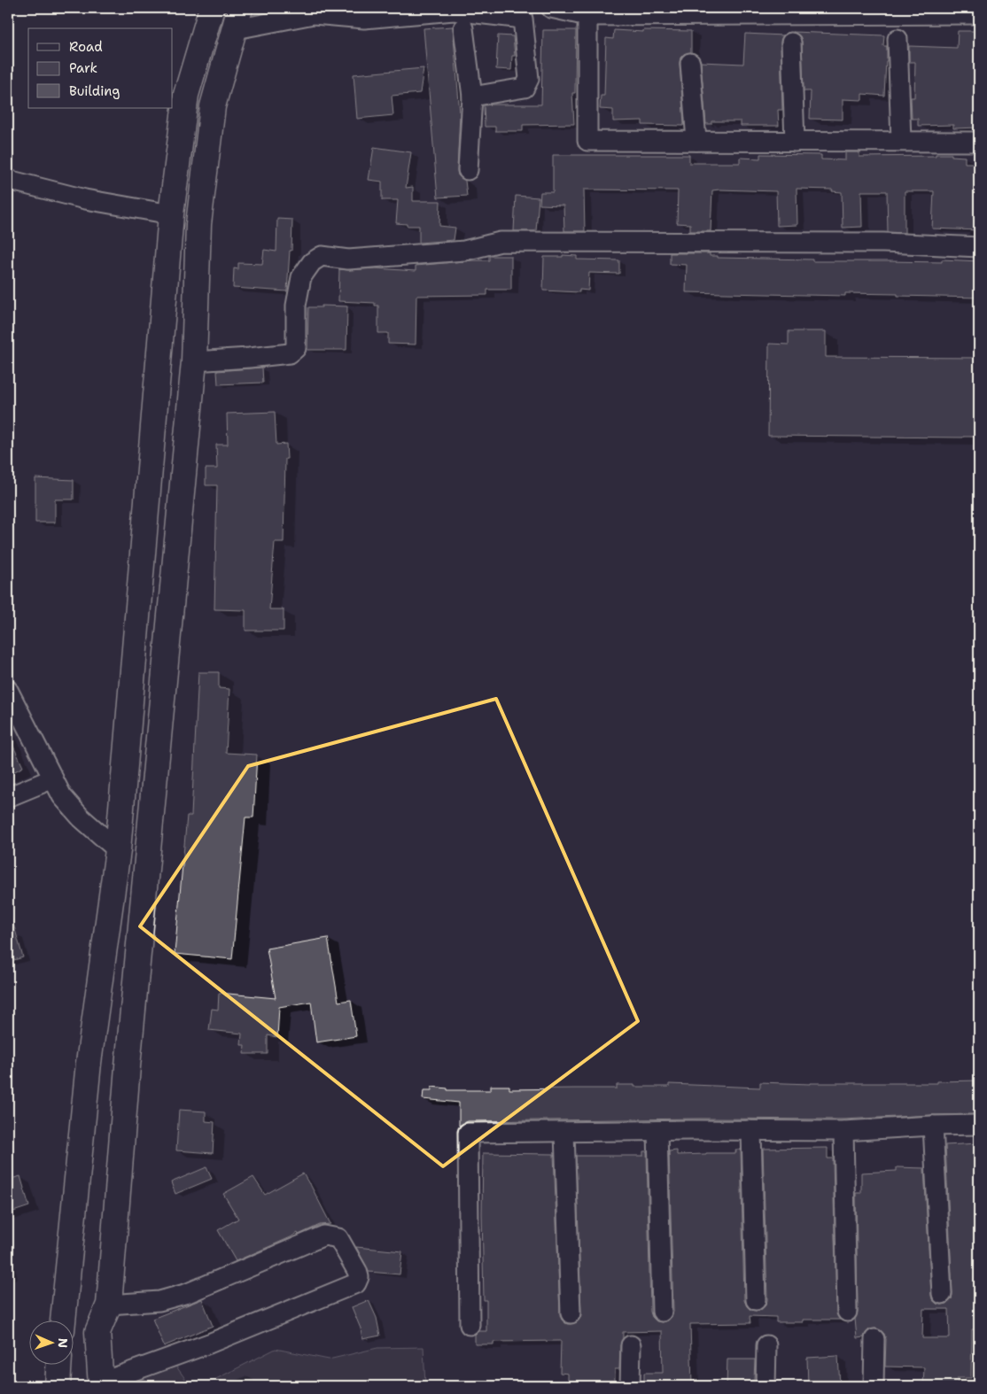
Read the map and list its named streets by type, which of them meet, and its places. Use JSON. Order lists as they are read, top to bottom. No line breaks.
{"legend":["Road","Park","Building"],"north":"right"}
